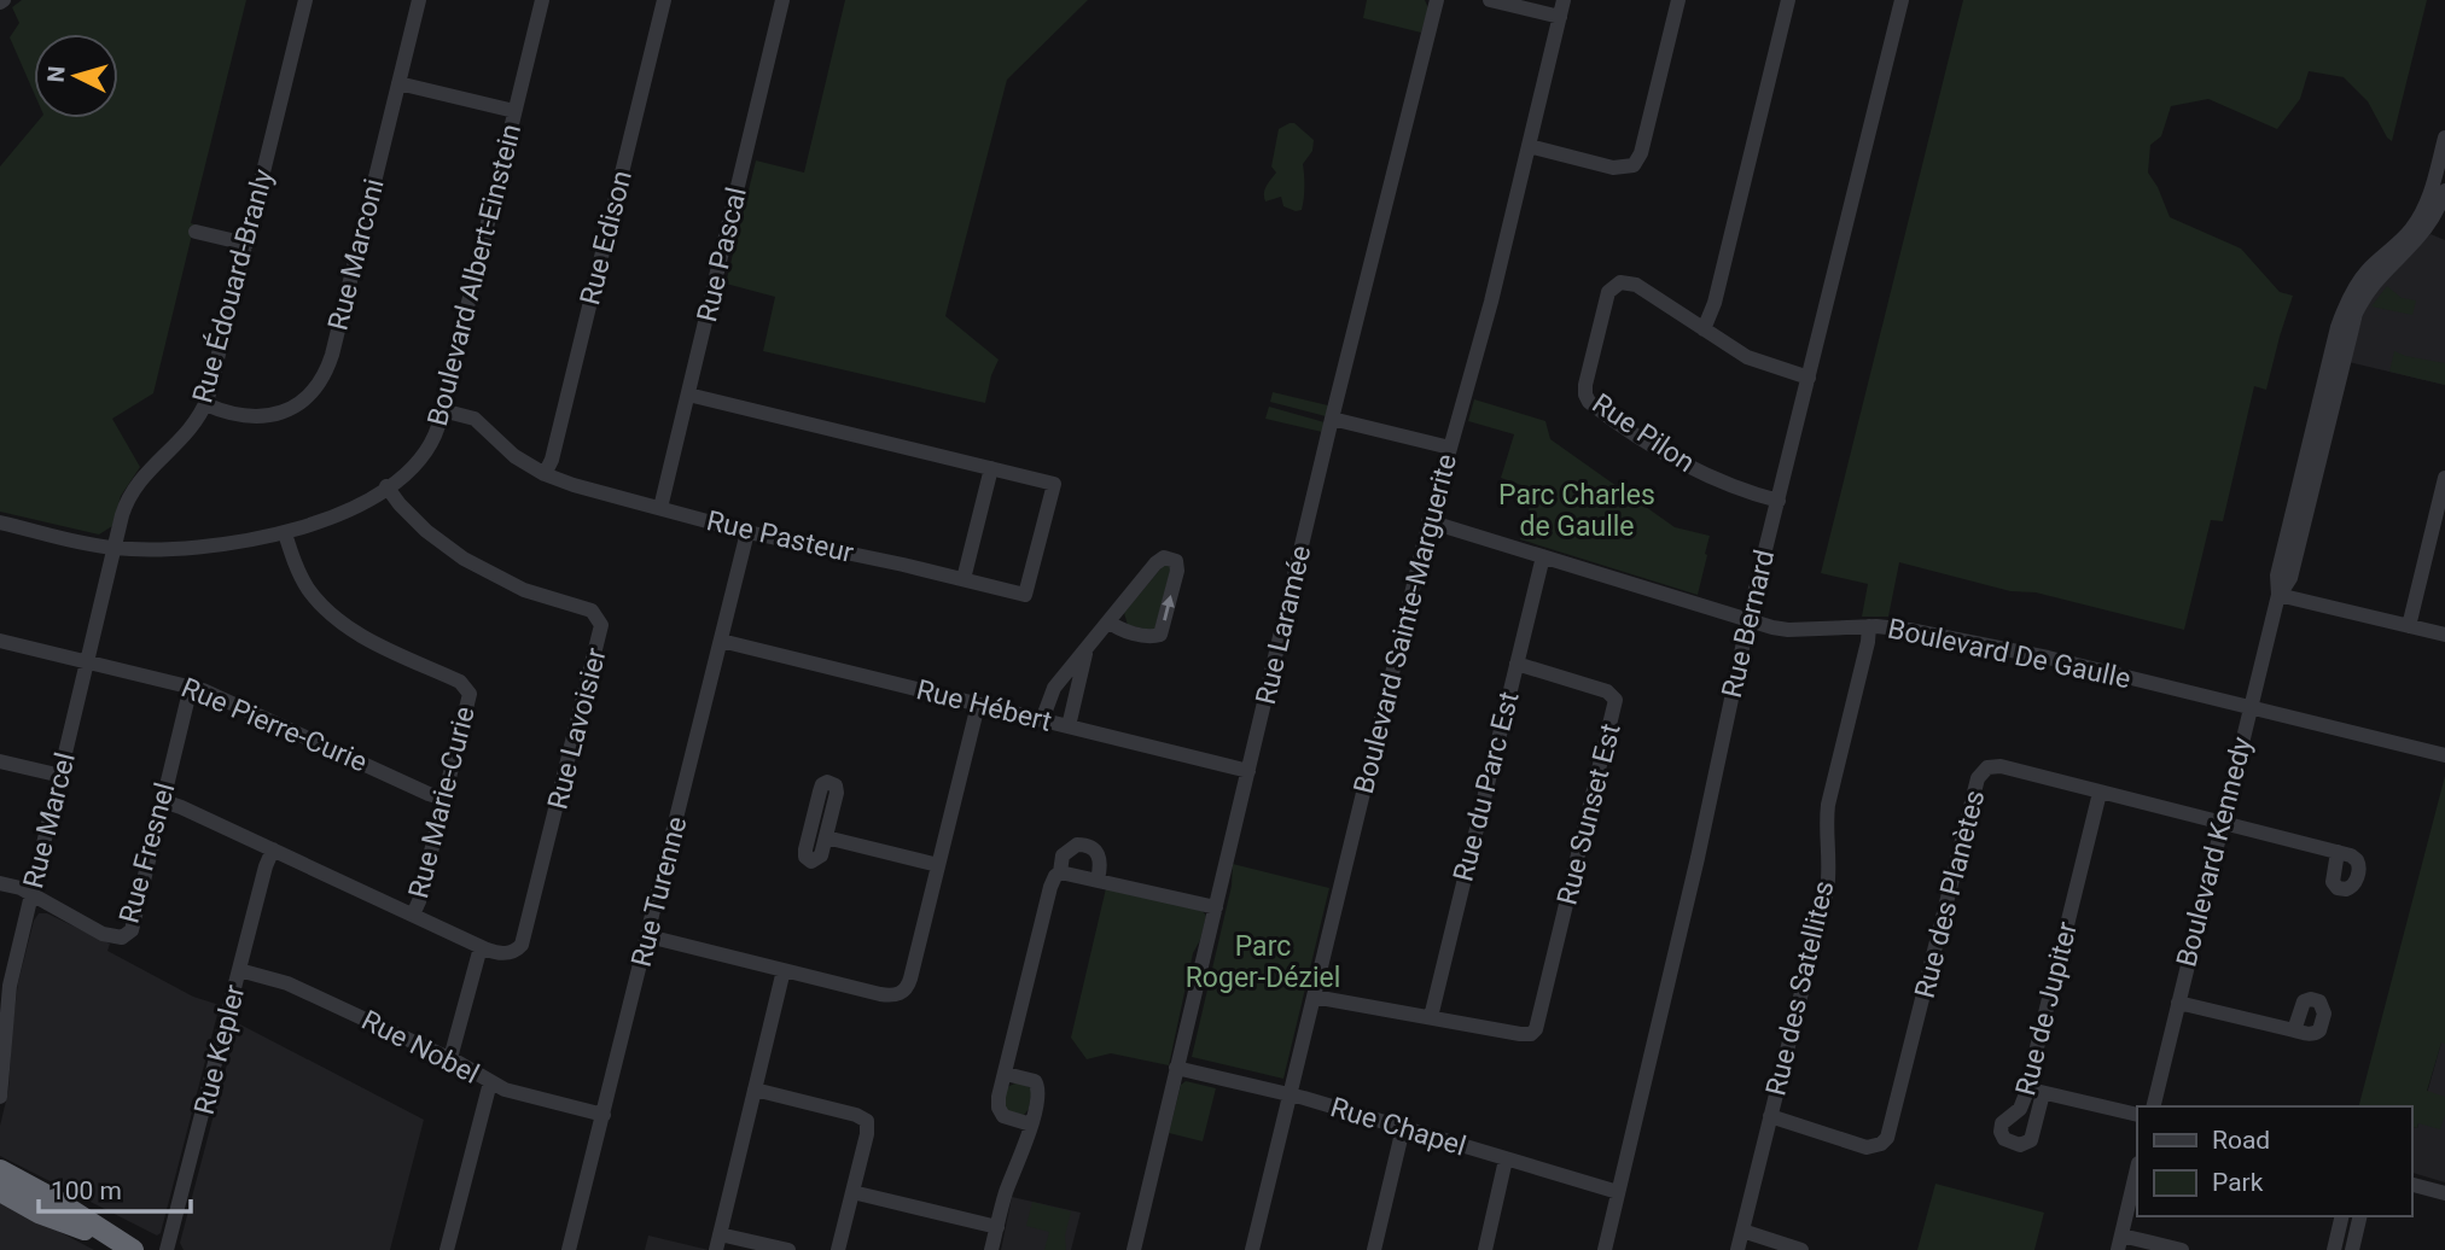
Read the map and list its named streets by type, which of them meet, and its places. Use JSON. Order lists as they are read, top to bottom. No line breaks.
{"streets":{"street":["Rue Edison","Rue Marconi","Rue Pascal","Boulevard Albert-Einstein","Rue Édouard-Branly","Rue Pilon","Rue Pasteur","Boulevard Sainte-Marguerite","Rue Bernard","Rue Laramée","Boulevard De Gaulle","Rue Hébert","Rue Pierre-Curie","Rue Lavoisier","Rue du Parc Est","Rue Marie-Curie","Rue Sunset Est","Rue Marcel","Boulevard Kennedy","Rue Fresnel","Rue Turenne","Rue des Planètes","Rue des Satellites","Rue de Jupiter","Rue Nobel","Rue Kepler","Rue Chapel"]},"crossings":[["Rue Edison","Rue Pasteur"],["Rue Marconi","Rue Édouard-Branly"],["Rue Pascal","Rue Pasteur"],["Boulevard Albert-Einstein","Rue Édouard-Branly"],["Boulevard Albert-Einstein","Rue Pasteur"],["Boulevard Albert-Einstein","Rue Lavoisier"],["Boulevard Albert-Einstein","Rue Marie-Curie"],["Boulevard Albert-Einstein","Rue Marcel"],["Rue Édouard-Branly","Rue Marcel"],["Rue Pilon","Rue Bernard"],["Rue Pasteur","Rue Turenne"],["Boulevard Sainte-Marguerite","Boulevard De Gaulle"],["Boulevard Sainte-Marguerite","Rue Chapel"],["Rue Bernard","Boulevard De Gaulle"],["Rue Bernard","Rue Chapel"],["Rue Laramée","Rue Hébert"],["Rue Laramée","Rue Chapel"],["Boulevard De Gaulle","Rue du Parc Est"],["Boulevard De Gaulle","Boulevard Kennedy"],["Boulevard De Gaulle","Rue des Satellites"],["Rue Hébert","Rue Turenne"],["Rue Pierre-Curie","Rue Marie-Curie"],["Rue Pierre-Curie","Rue Marcel"],["Rue Pierre-Curie","Rue Fresnel"],["Rue Lavoisier","Rue Marie-Curie"],["Rue Lavoisier","Rue Fresnel"],["Rue Lavoisier","Rue Kepler"],["Rue du Parc Est","Rue Sunset Est"],["Rue Marcel","Rue Fresnel"],["Boulevard Kennedy","Rue des Planètes"],["Rue Turenne","Rue Nobel"],["Rue des Planètes","Rue des Satellites"],["Rue des Planètes","Rue de Jupiter"],["Rue Nobel","Rue Kepler"]],"parks":["Parc Charles de Gaulle","Parc Roger-Déziel"],"legend":["Road","Park"],"scale_bar":"100 m","north":"left"}
